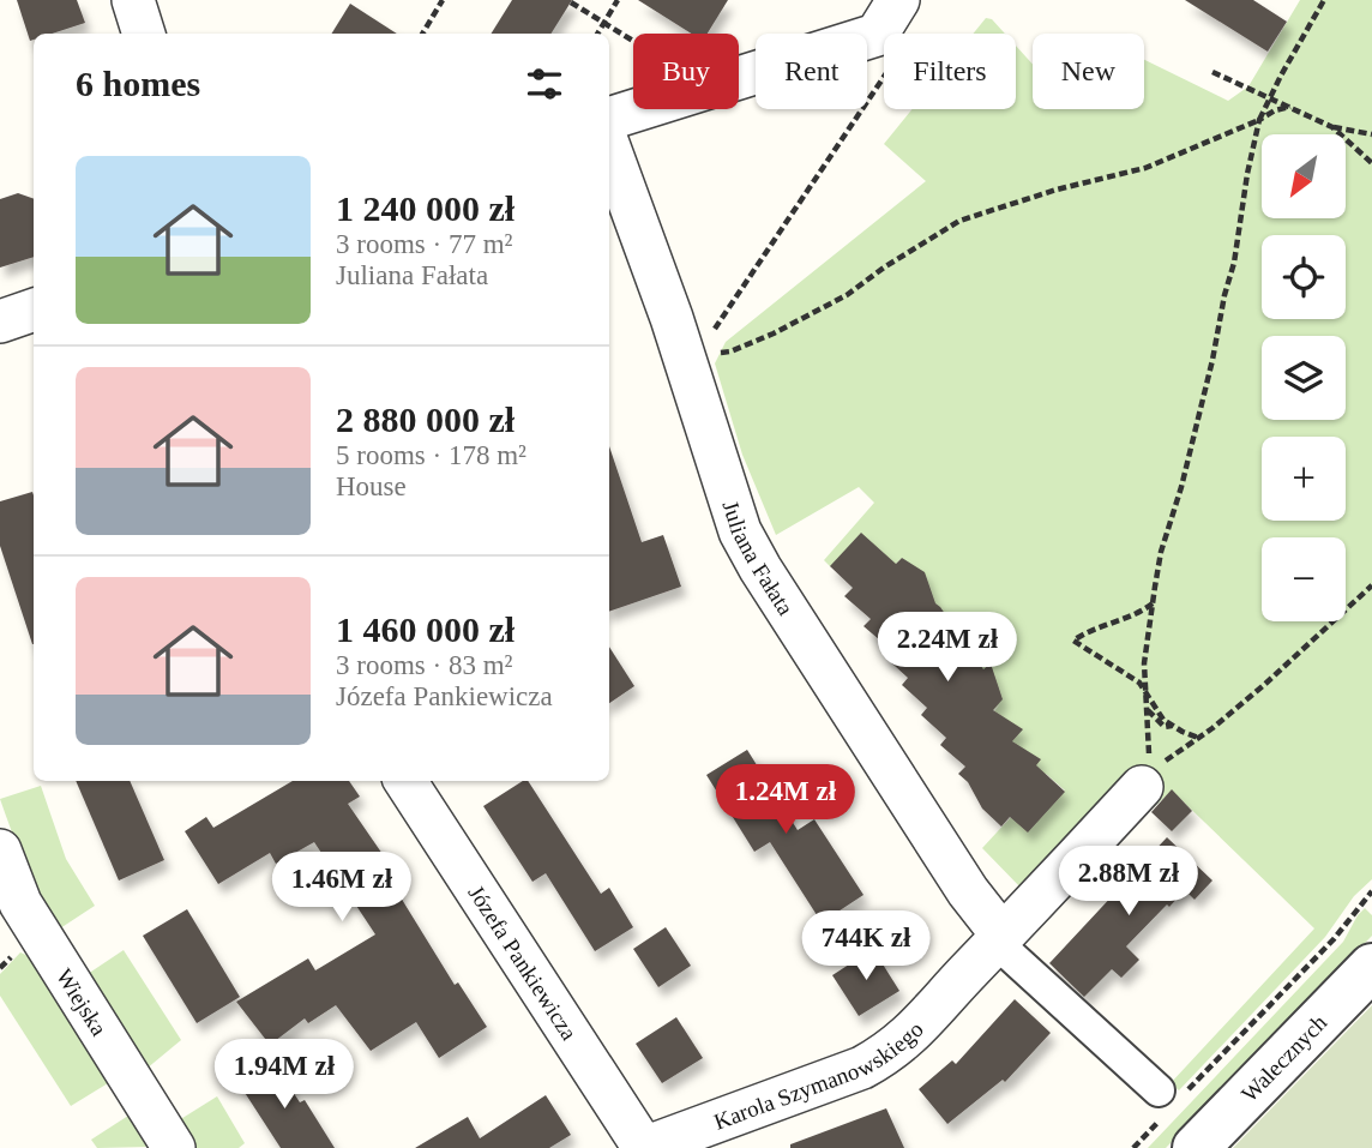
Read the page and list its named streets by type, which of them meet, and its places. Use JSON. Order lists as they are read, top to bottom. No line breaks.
{"streets":{"street":["Juliana Fałata","Józefa Pankiewicza","Wiejska","Walecznych","Karola Szymanowskiego"]},"crossings":[["Juliana Fałata","Karola Szymanowskiego"],["Józefa Pankiewicza","Karola Szymanowskiego"]],"north":"bottom left","page":{"chip":["Buy","Rent","Filters","New"],"heading":"6 homes","map_buttons":["+","−"],"list":[{"name":"1 240 000 zł","note":"3 rooms · 77 m² · Juliana Fałata"},{"name":"2 880 000 zł","note":"5 rooms · 178 m² · House"},{"name":"1 460 000 zł","note":"3 rooms · 83 m² · Józefa Pankiewicza"}],"price":["2.24M zł","1.24M zł","2.88M zł","1.46M zł","744K zł","1.94M zł"]}}
